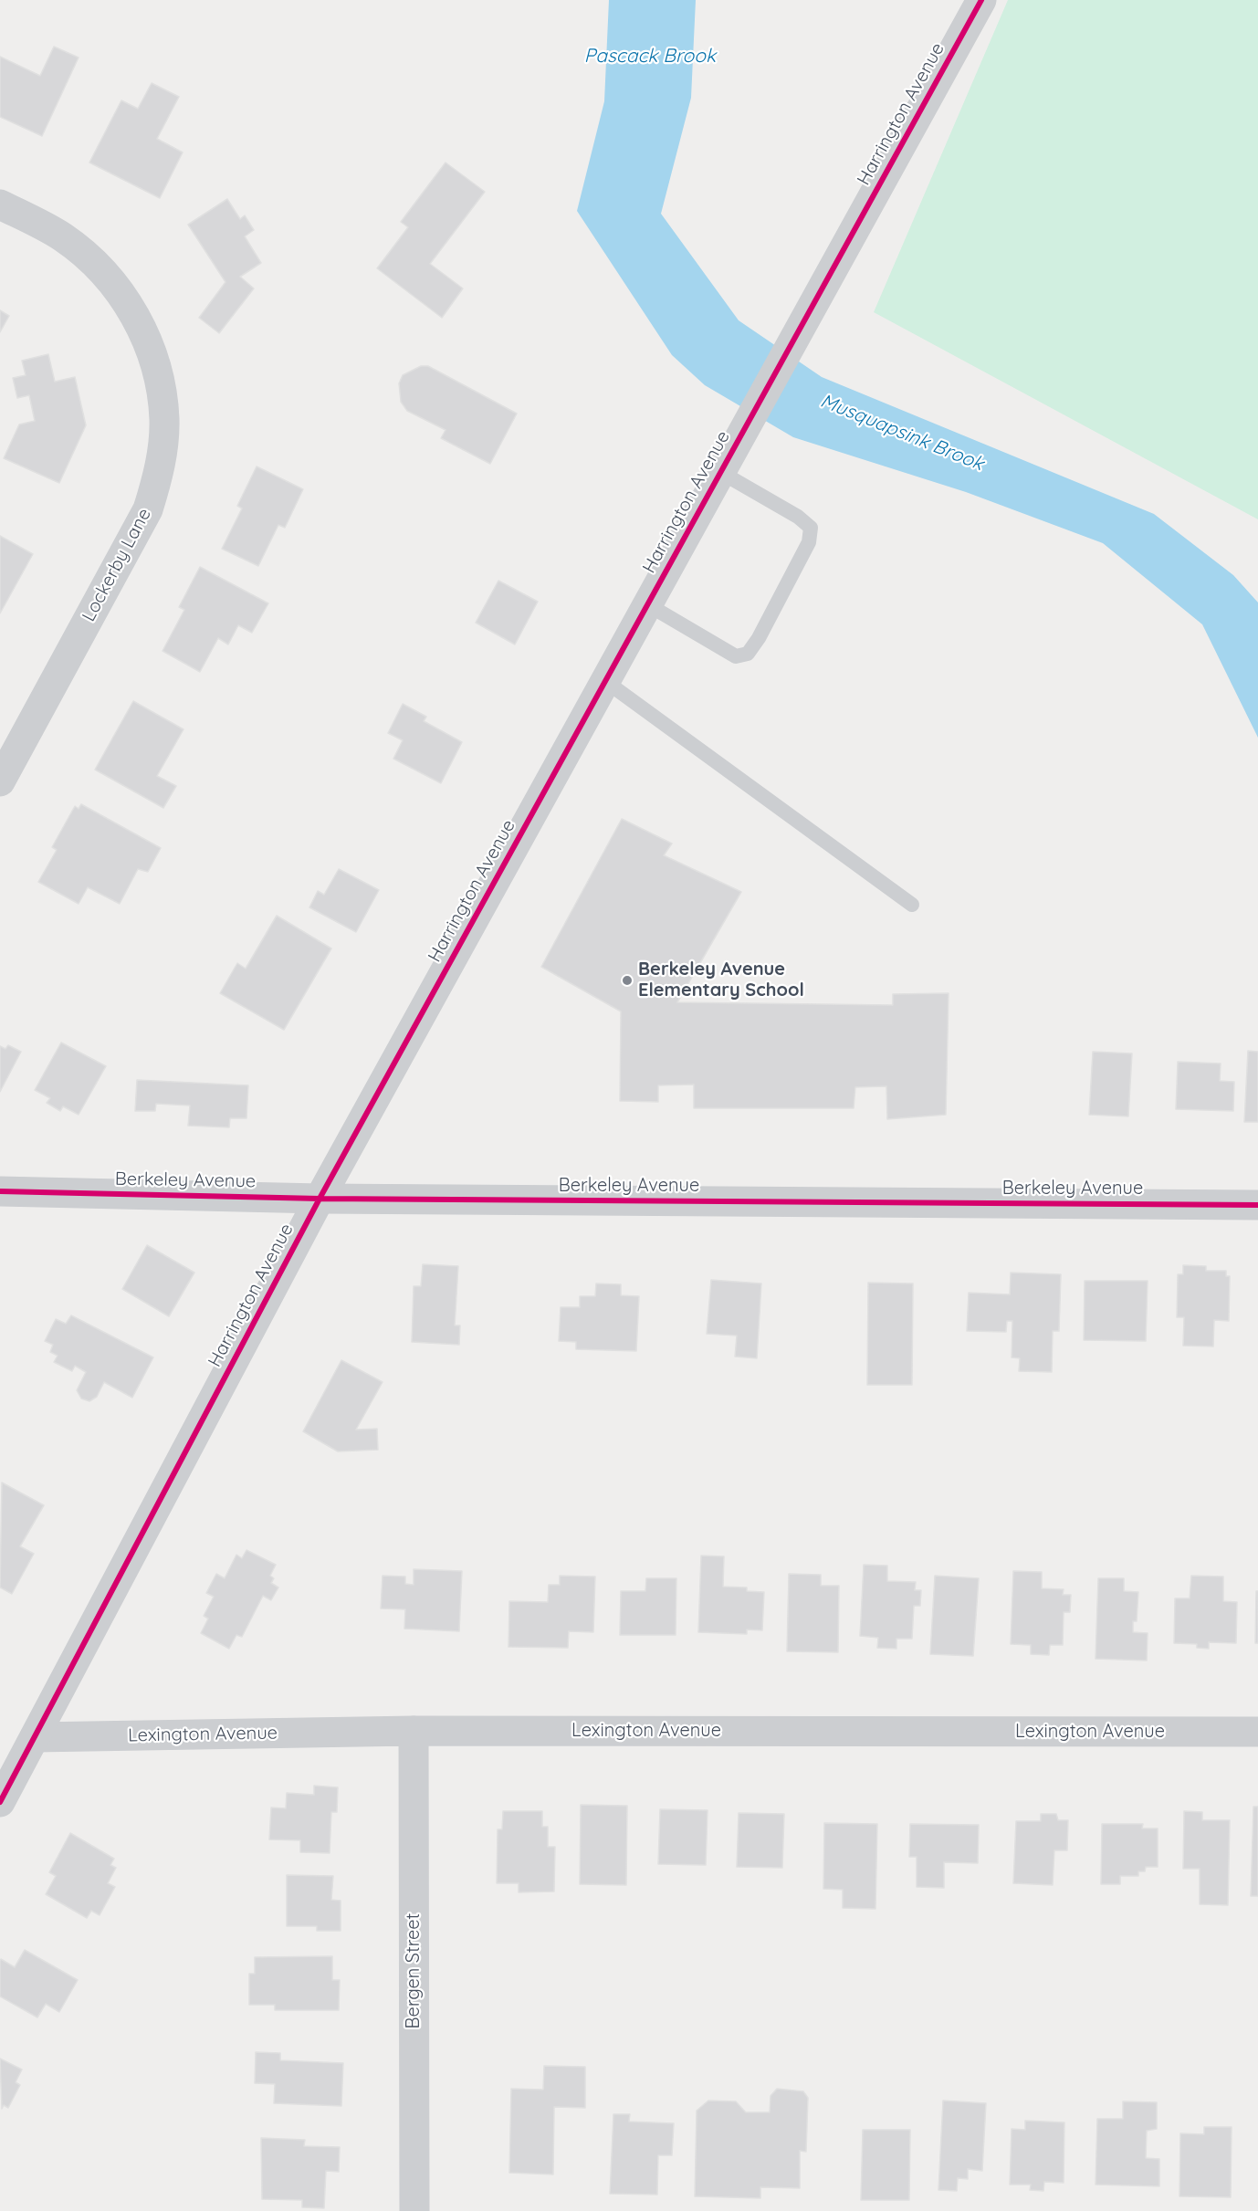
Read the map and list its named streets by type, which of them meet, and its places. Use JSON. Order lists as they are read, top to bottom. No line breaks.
{"streets":{"street":["Harrington Avenue","Lockerby Lane","Berkeley Avenue","Lexington Avenue","Bergen Street"]},"crossings":[["Harrington Avenue","Berkeley Avenue"],["Harrington Avenue","Lexington Avenue"],["Lexington Avenue","Bergen Street"]],"water":["Pascack Brook","Musquapsink Brook"],"places":["Berkeley Avenue Elementary School"]}
